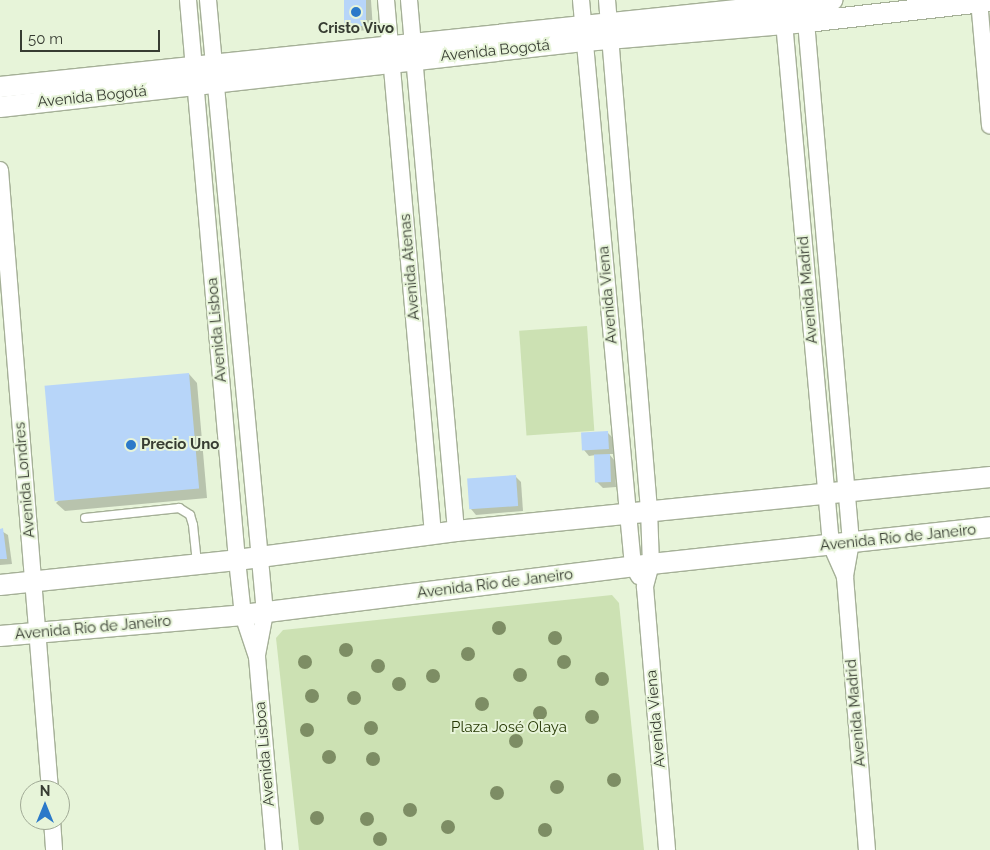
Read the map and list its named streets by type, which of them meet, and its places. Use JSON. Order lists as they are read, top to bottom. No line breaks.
{"streets":{"street":["Avenida Bogotá","Avenida Atenas","Avenida Madrid","Avenida Viena","Avenida Lisboa","Avenida Londres","Avenida Río de Janeiro"]},"crossings":[["Avenida Bogotá","Avenida Atenas"],["Avenida Bogotá","Avenida Madrid"],["Avenida Bogotá","Avenida Viena"],["Avenida Bogotá","Avenida Lisboa"],["Avenida Madrid","Avenida Río de Janeiro"],["Avenida Viena","Avenida Río de Janeiro"],["Avenida Lisboa","Avenida Río de Janeiro"],["Avenida Londres","Avenida Río de Janeiro"]],"parks":["Plaza José Olaya"],"places":["Cristo Vivo","Precio Uno"],"scale_bar":"50 m","north":"top"}
